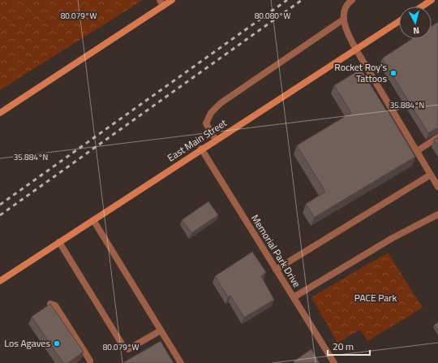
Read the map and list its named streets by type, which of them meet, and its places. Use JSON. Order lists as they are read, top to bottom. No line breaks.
{"streets":{"main road":["East Main Street"],"street":["Memorial Park Drive"]},"crossings":[["East Main Street","Memorial Park Drive"]],"parks":["PACE Park"],"places":["Rocket Roy's Tattoos","Los Agaves"],"scale_bar":"20 m","north":"bottom","coordinates":["80.079°W","80.080°W","35.884°N"]}
